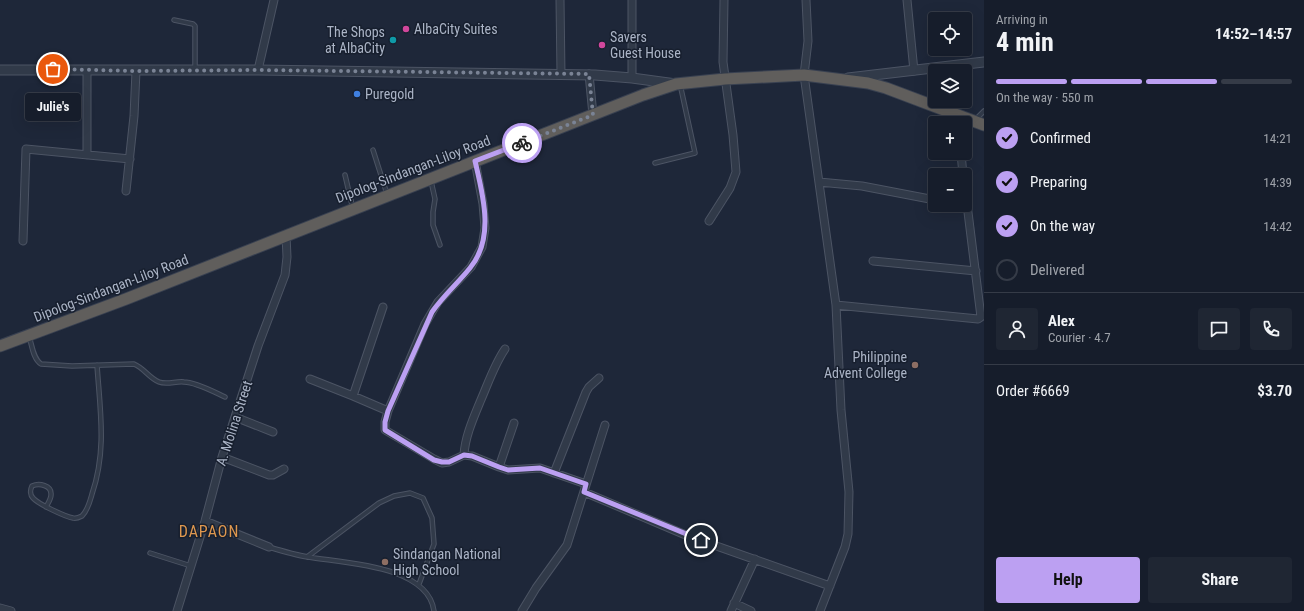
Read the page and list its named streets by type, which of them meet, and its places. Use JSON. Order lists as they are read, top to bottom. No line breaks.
{"streets":{"highway":["Dipolog-Sindangan-Liloy Road"],"street":["A. Molina Street"]},"crossings":[["Dipolog-Sindangan-Liloy Road","A. Molina Street"]],"districts":["DAPAON"],"places":["AlbaCity Suites","The Shops at AlbaCity","Savers Guest House","Julie's","Puregold","Philippine Advent College","Sindangan National High School"],"page":{"heading":["4 min","Arriving in","14:52–14:57"],"panel":["Alex","Courier · 4.7","Order #6669","$3.70"],"map_buttons":["+","−"],"bar":"On the way · 550 m","bubble":"Julie's","list":[["Confirmed","14:21"],["Preparing","14:39"],["On the way","14:42"],"Delivered"],"buttons":["Help","Share"]}}
